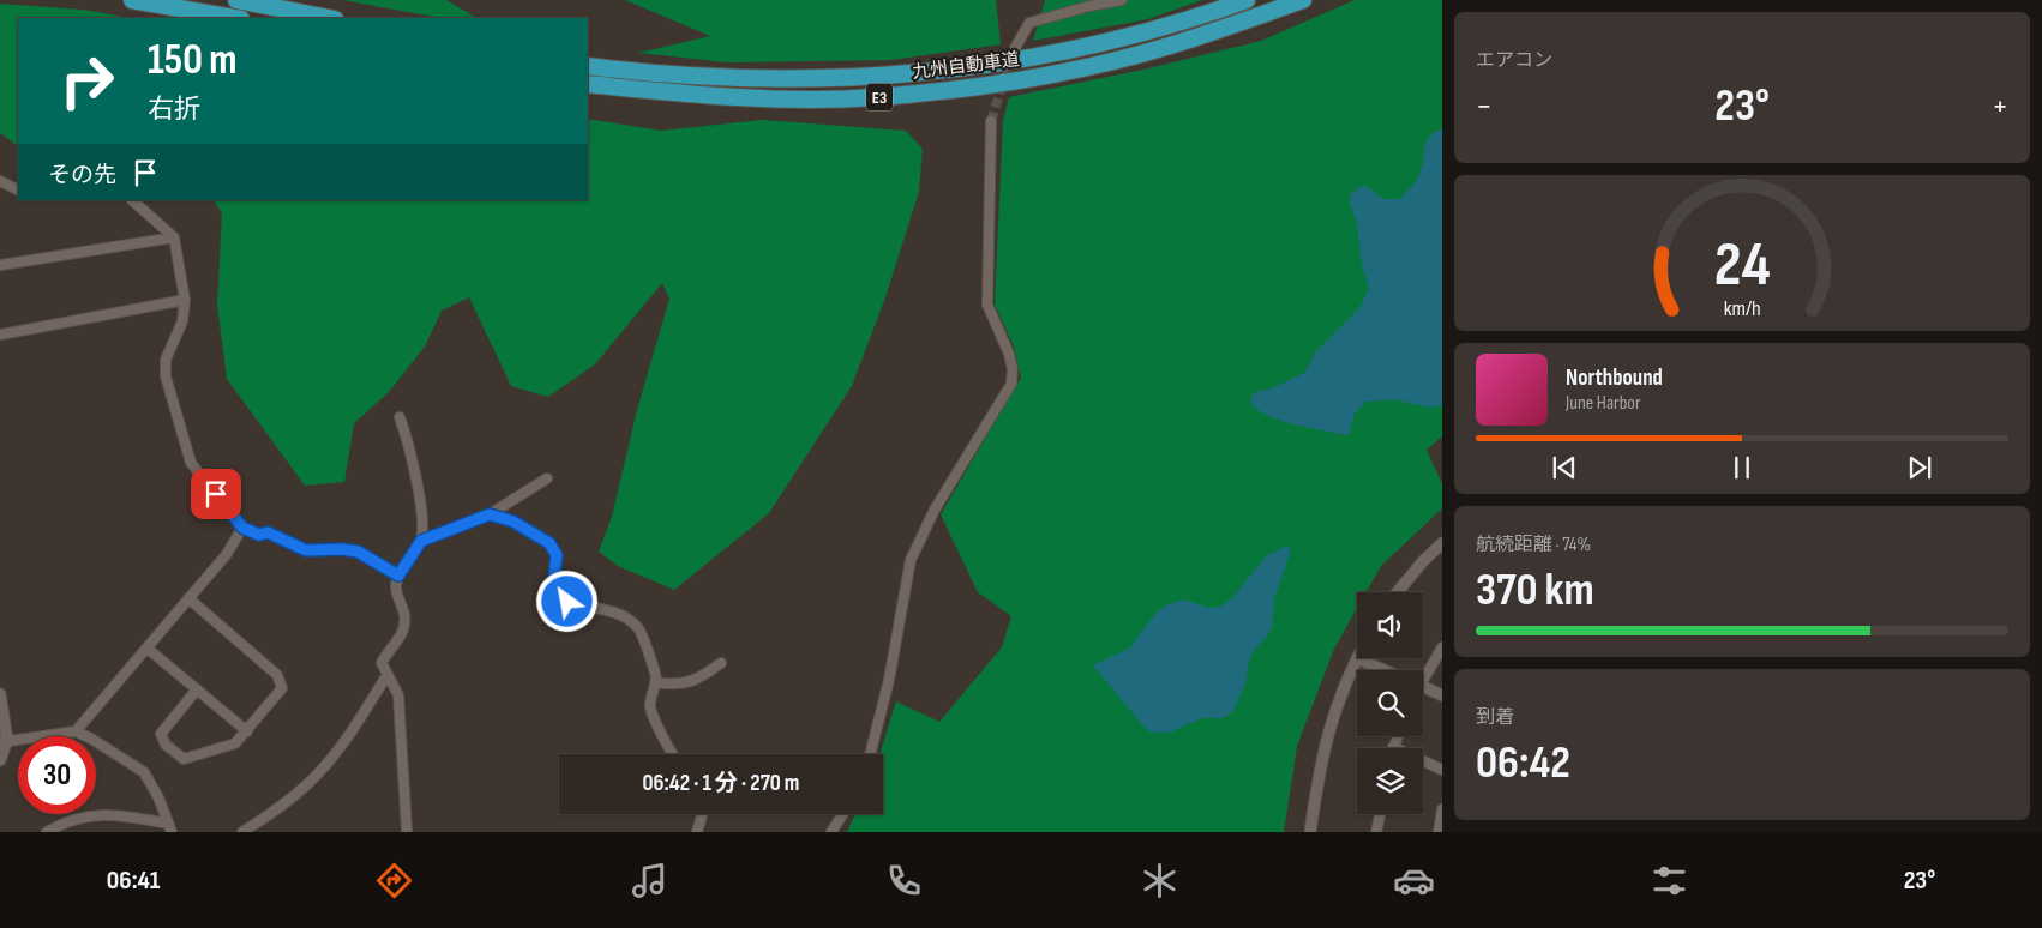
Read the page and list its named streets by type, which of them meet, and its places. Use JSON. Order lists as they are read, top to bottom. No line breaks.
{"streets":{"highway":["九州自動車道","E3"]},"page":{"tile":["エアコン",["航続距離 · 74%","370 km"],["到着","06:42"]],"turn":["150 m","右折"],"heat":["−","23°","+"],"then":"その先","song":["Northbound","June Harbor"],"limit":"30","trip":"06:42 · 1 分 · 270 m","tabs":["06:41","23°"],"gauge":["24","km/h"]}}
